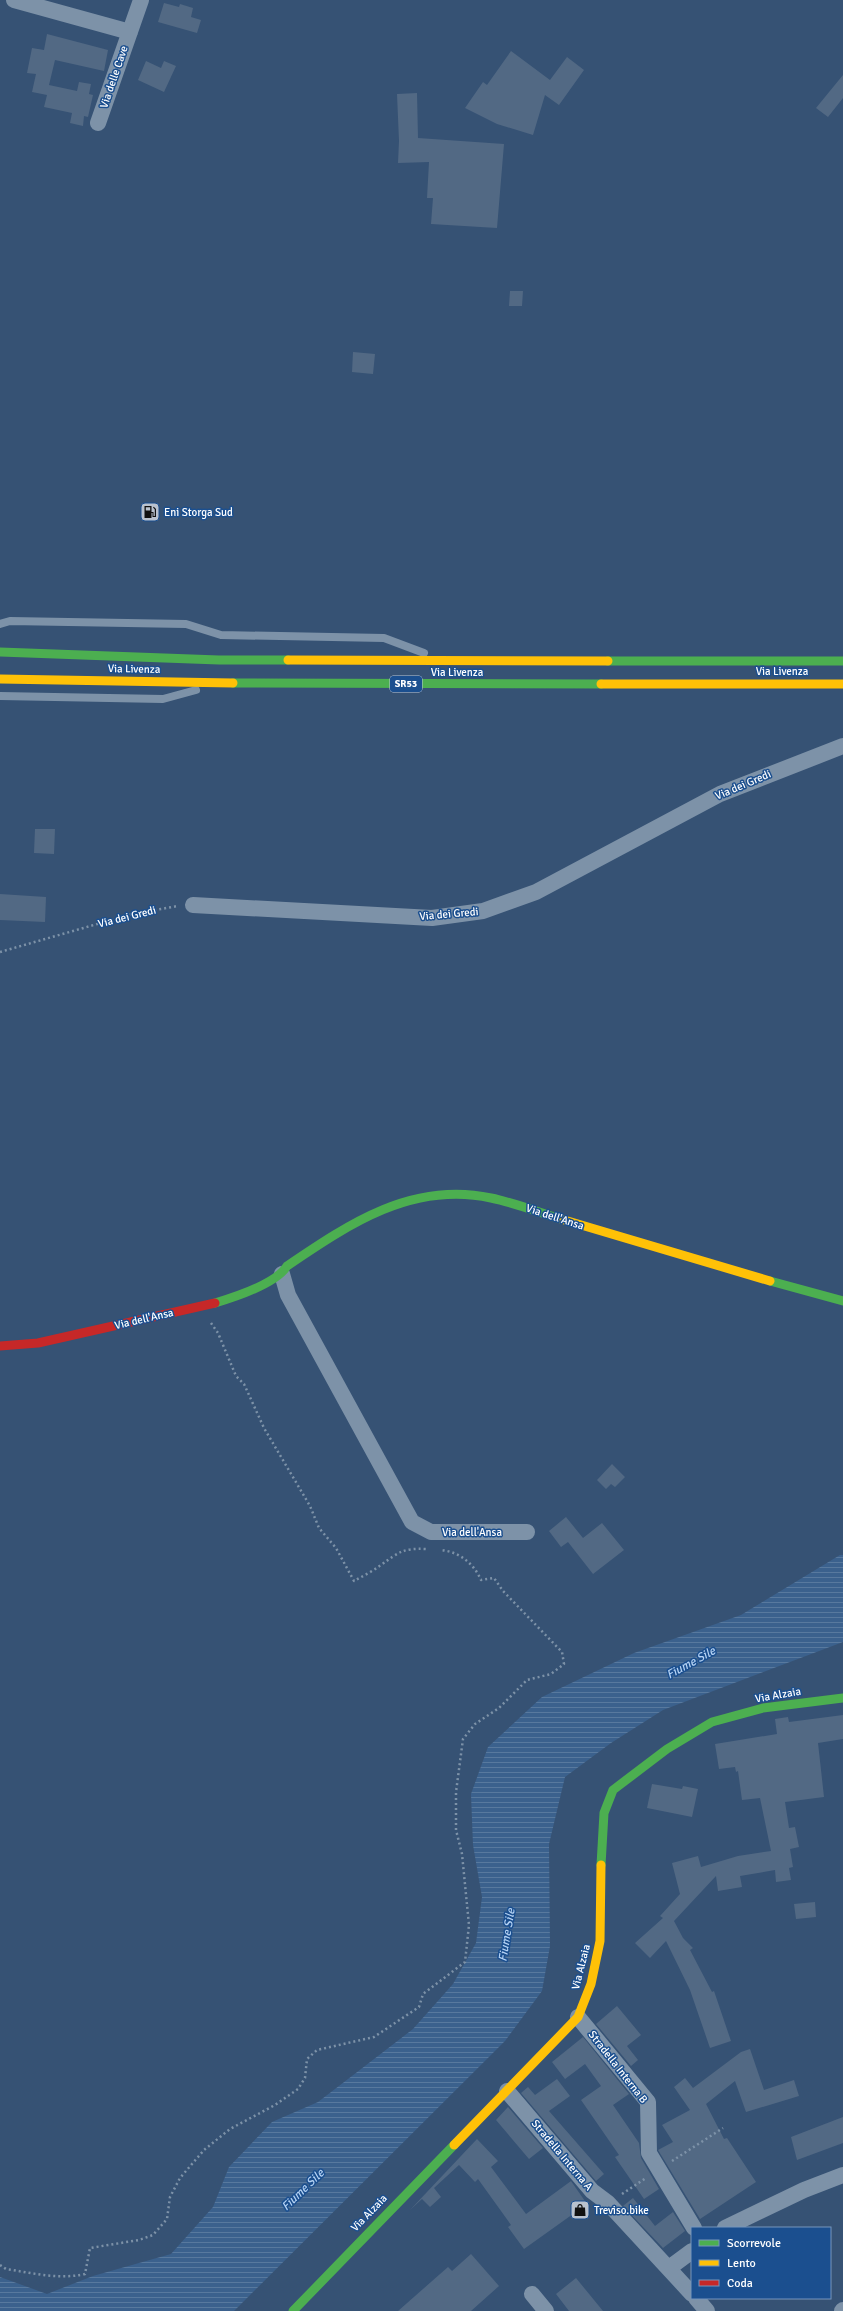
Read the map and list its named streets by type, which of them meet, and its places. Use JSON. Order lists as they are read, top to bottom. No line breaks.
{"streets":{"main road":["Via Livenza","SR53","Via dell'Ansa","Via Alzaia"],"street":["Via delle Cave","Via dei Gredi","Stradella Interna B","Stradella Interna A"]},"crossings":[["Via Alzaia","Stradella Interna B"],["Via Alzaia","Stradella Interna A"]],"water":["Fiume Sile"],"places":{"fuel station":["Eni Storga Sud"],"shop":["Treviso.bike"]},"legend":["Scorrevole","Lento","Coda"]}
